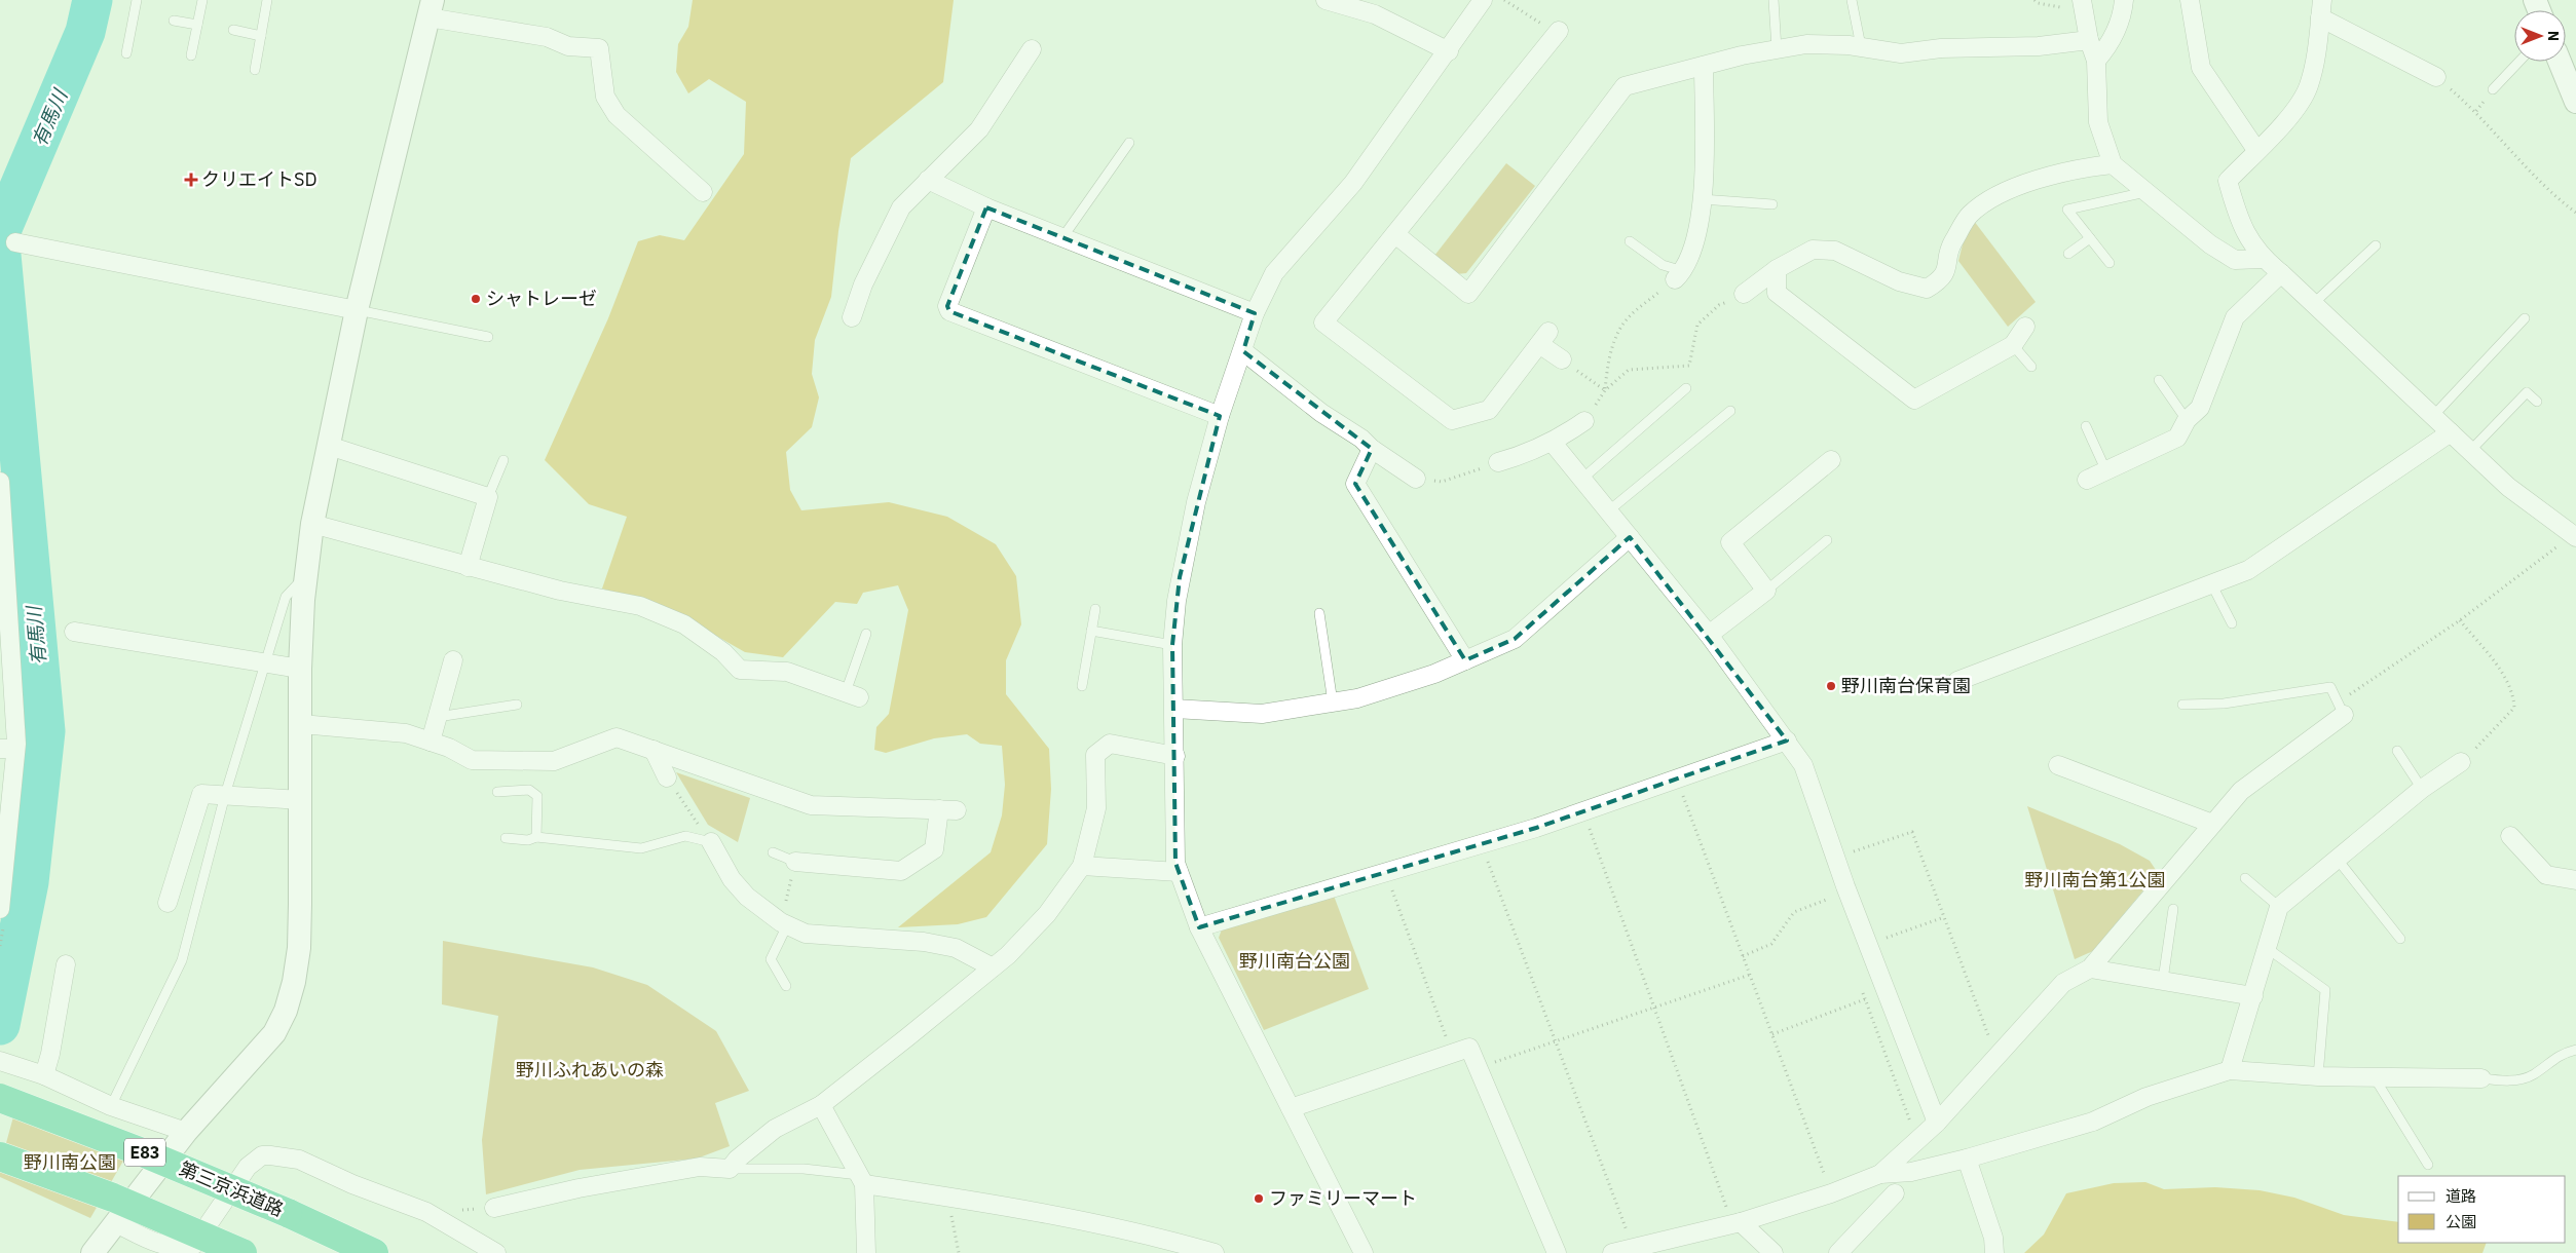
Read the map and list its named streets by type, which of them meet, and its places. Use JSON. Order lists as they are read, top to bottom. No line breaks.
{"streets":{"highway":["E83","第三京浜道路"]},"water":["有馬川"],"parks":["野川南台第1公園","野川南台公園","野川ふれあいの森","野川南公園"],"places":{"health":["クリエイトSD"],"other":["シャトレーゼ","野川南台保育園","ファミリーマート"]},"legend":["道路","公園"],"north":"right"}
